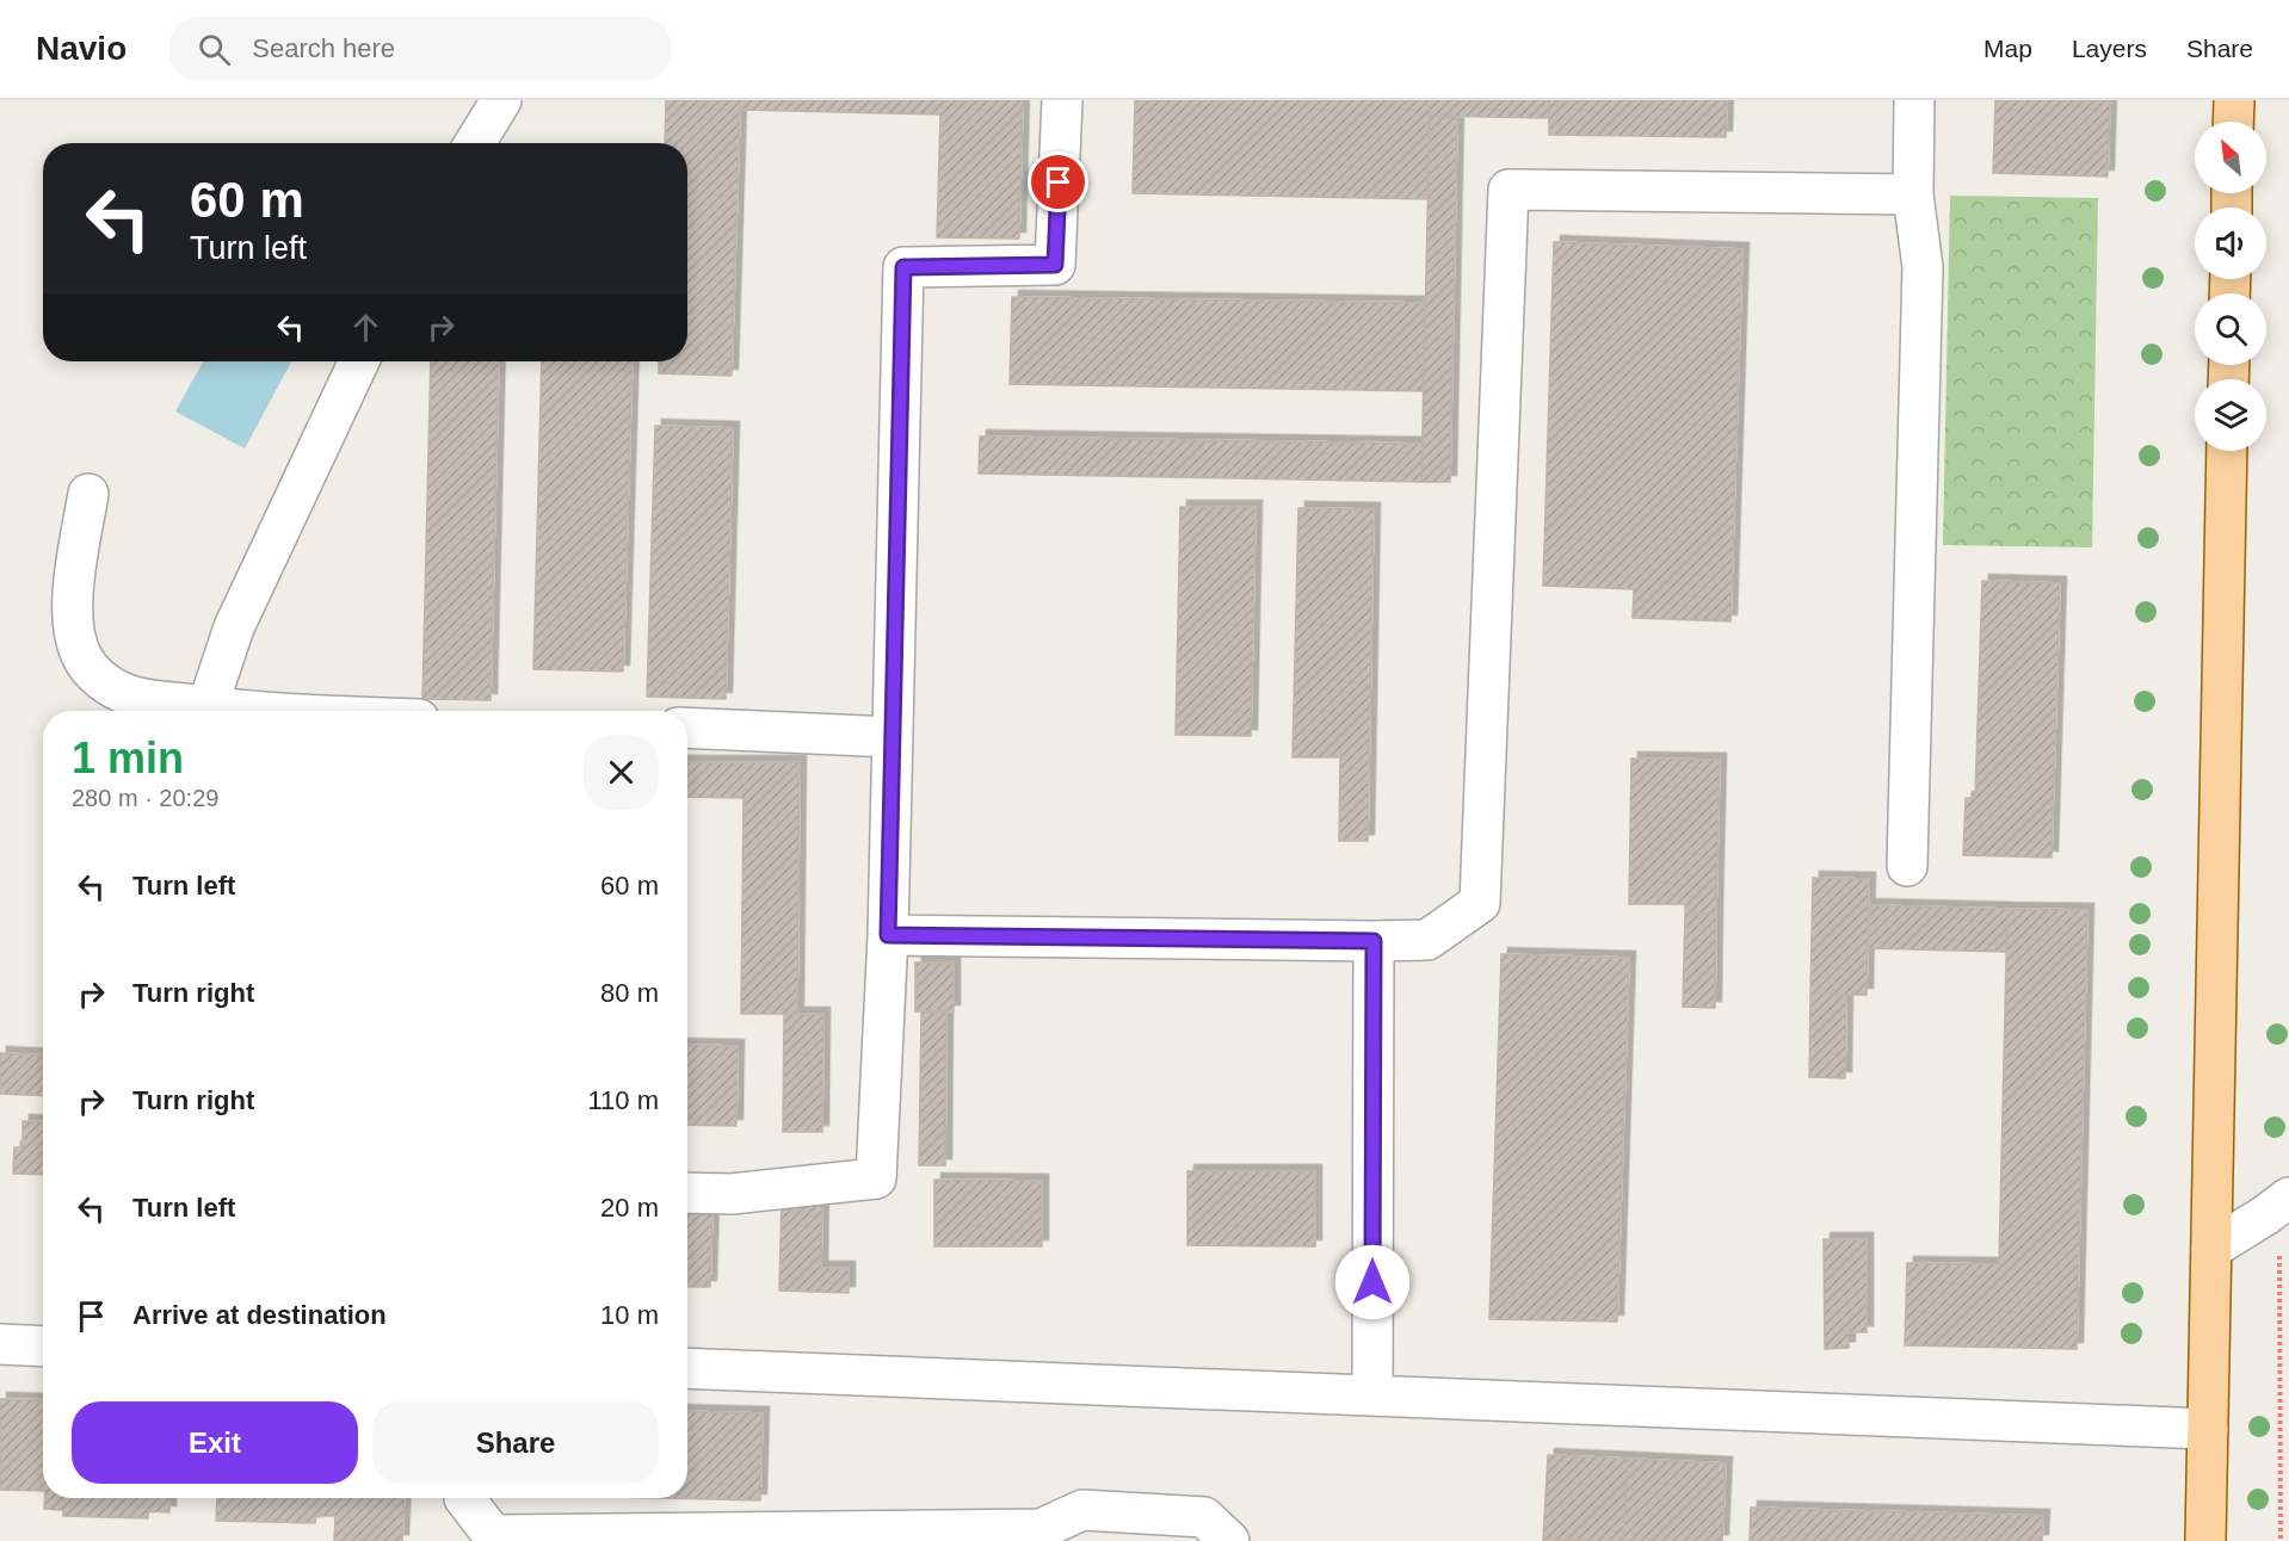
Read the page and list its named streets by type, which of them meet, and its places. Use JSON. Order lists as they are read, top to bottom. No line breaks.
{"north":"top left","page":{"header":"Navio","search":"Search here","nav":["Map","Layers","Share"],"turn":["60 m","Turn left"],"heading":["1 min","280 m · 20:29"],"list":[{"name":"Turn left","value":"60 m"},{"name":"Turn right","value":"80 m"},{"name":"Turn right","value":"110 m"},{"name":"Turn left","value":"20 m"},{"name":"Arrive at destination","value":"10 m"}],"buttons":["Exit","Share"]}}
